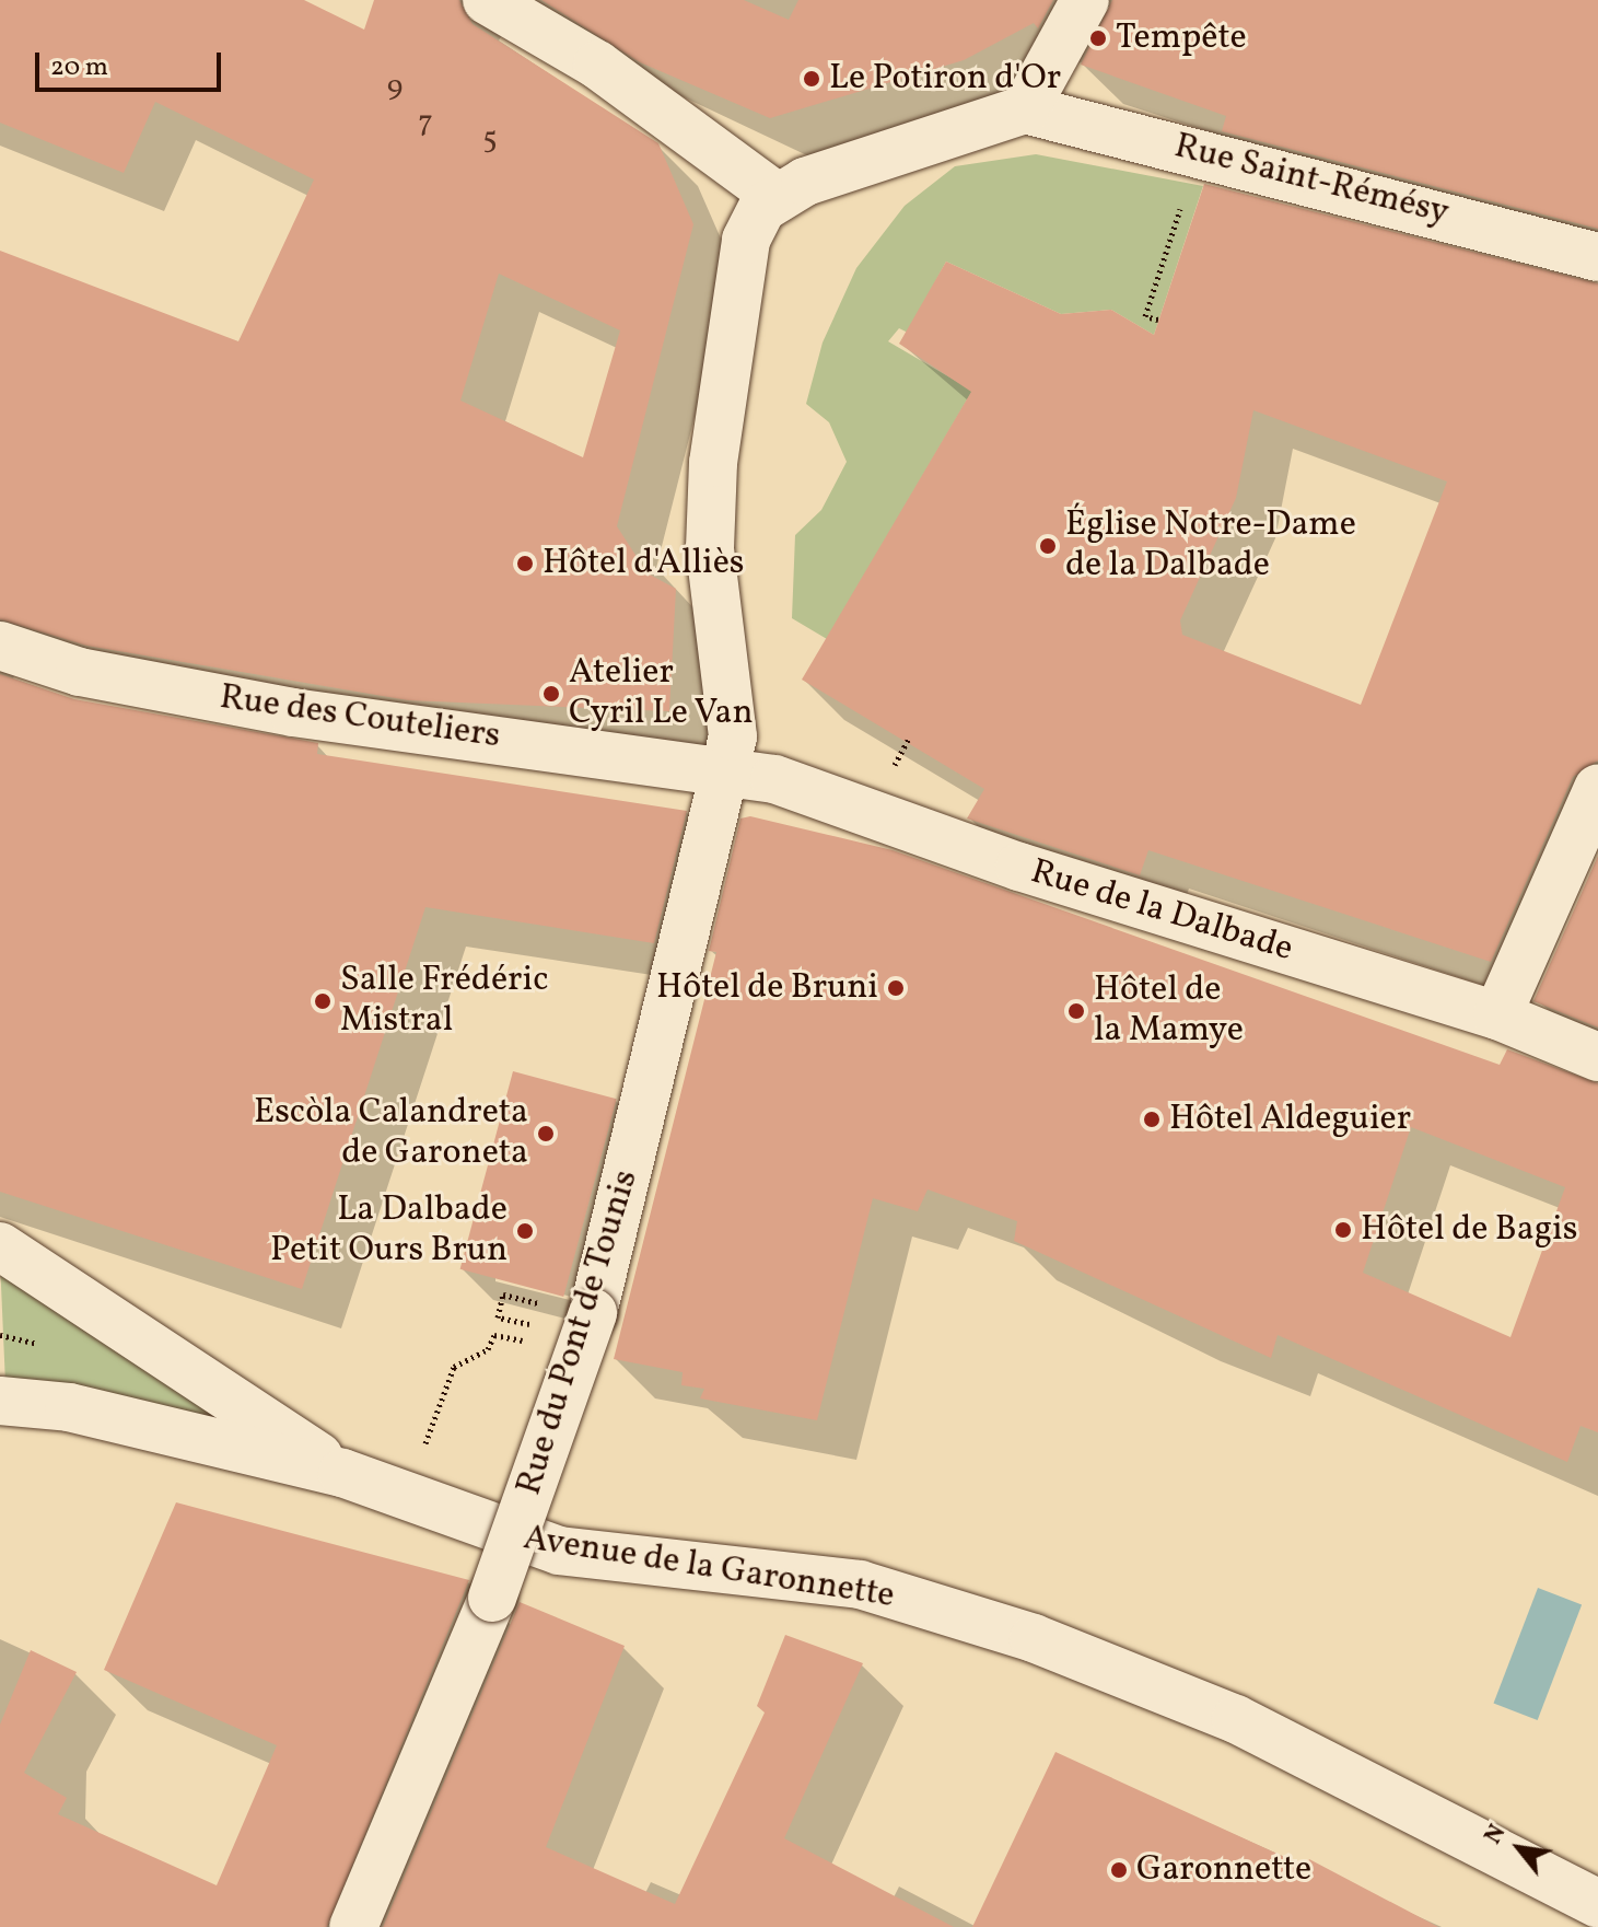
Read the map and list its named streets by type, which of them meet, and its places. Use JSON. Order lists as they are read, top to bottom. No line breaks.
{"streets":{"street":["Rue Saint-Rémésy","Rue des Couteliers","Rue de la Dalbade","Rue du Pont de Tounis","Avenue de la Garonnette"]},"crossings":[["Rue des Couteliers","Rue de la Dalbade"],["Rue des Couteliers","Rue du Pont de Tounis"],["Rue de la Dalbade","Rue du Pont de Tounis"]],"places":["Tempête","Le Potiron d'Or","Église Notre-Dame de la Dalbade","Hôtel d'Alliès","Atelier Cyril Le Van","Hôtel de Bruni","Salle Frédéric Mistral","Hôtel de la Mamye","Hôtel Aldeguier","Escòla Calandreta de Garoneta","Hôtel de Bagis","La Dalbade Petit Ours Brun","Garonnette"],"house_numbers":["9","7","5"],"scale_bar":"20 m","north":"top left"}
